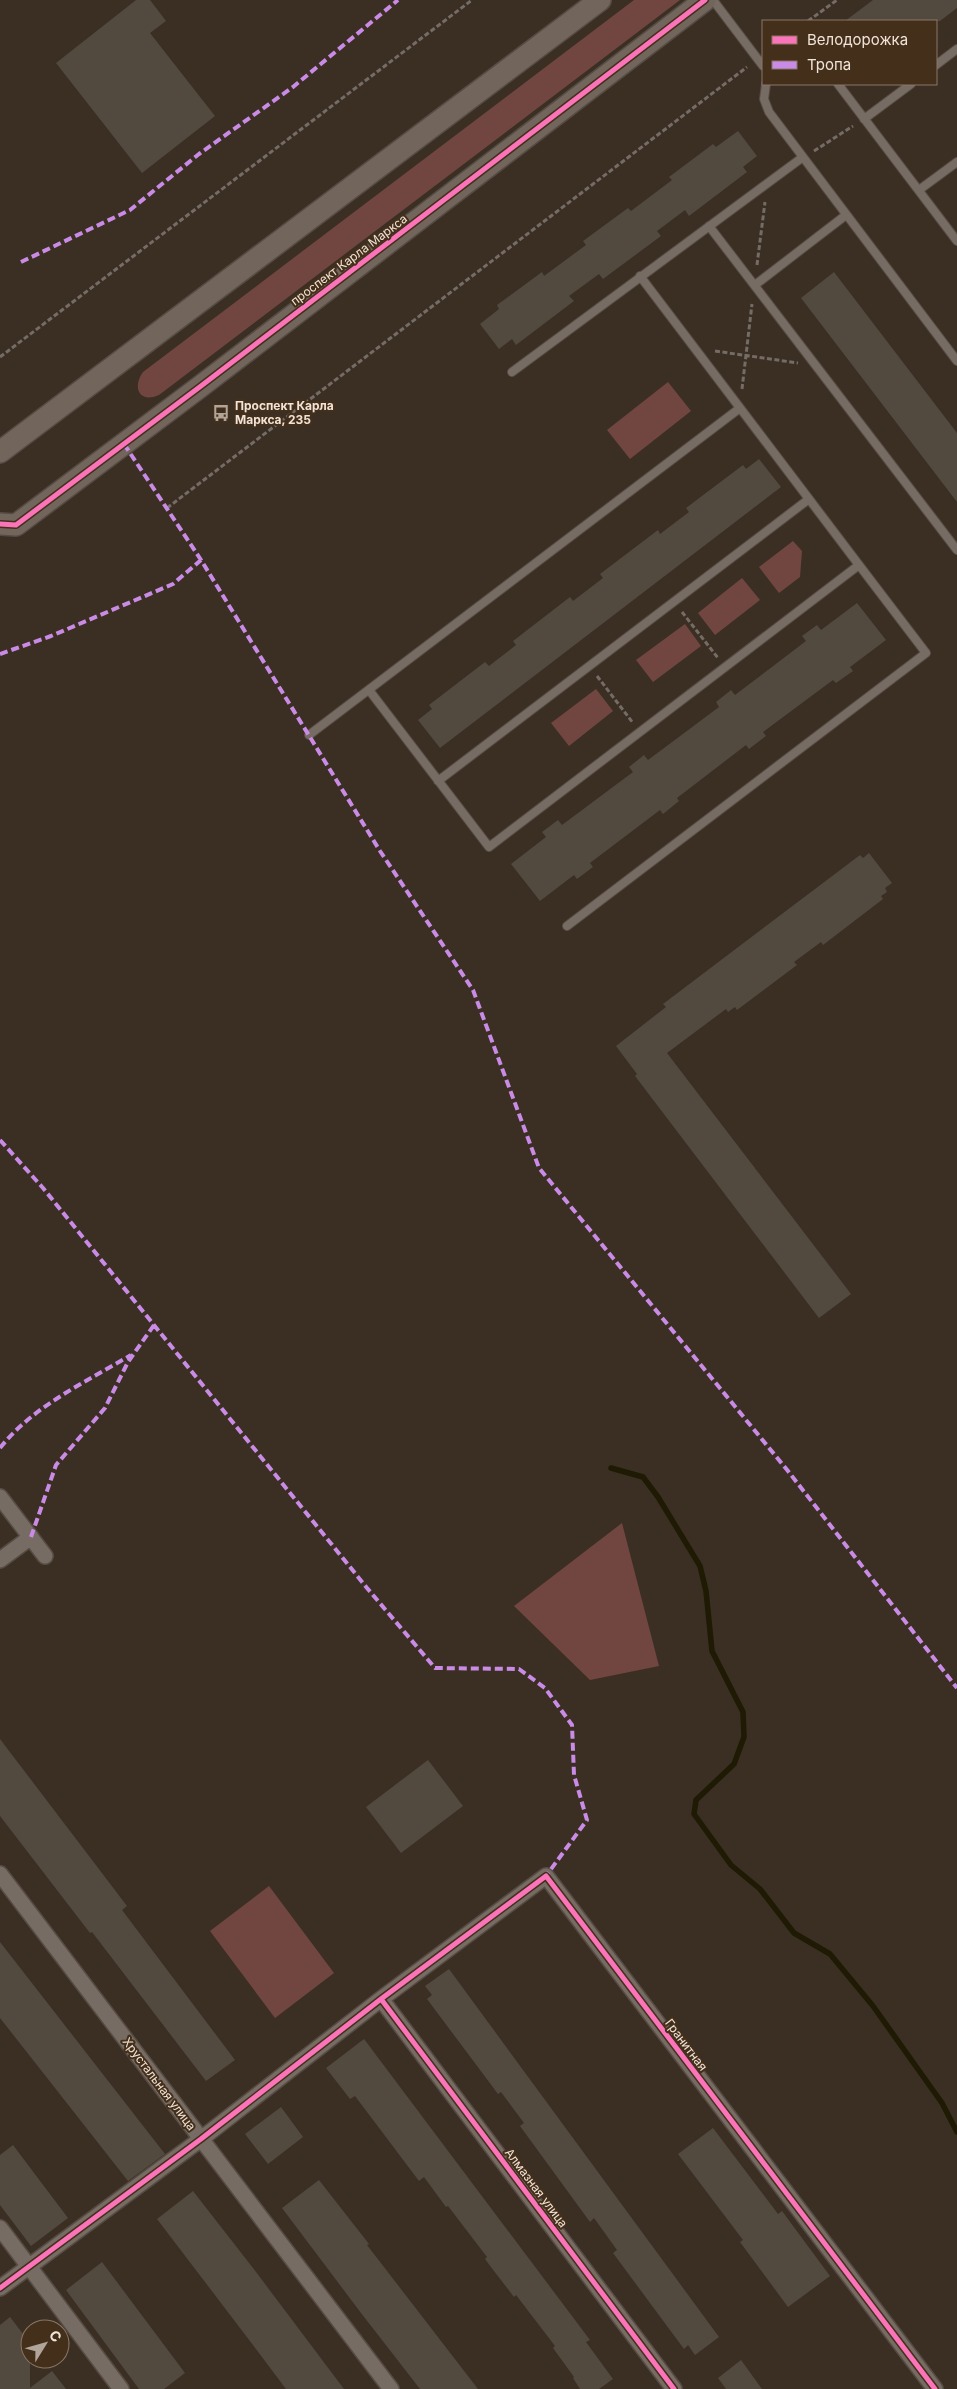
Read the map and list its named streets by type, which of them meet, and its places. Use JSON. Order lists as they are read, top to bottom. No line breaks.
{"streets":{"street":["проспект Карла Маркса","Гранитная","Хрустальная улица","Алмазная улица"]},"crossings":[["Гранитная","Алмазная улица"]],"places":{"bus stop":["Проспект Карла Маркса, 235"]},"legend":["Велодорожка","Тропа"],"north":"top right"}
